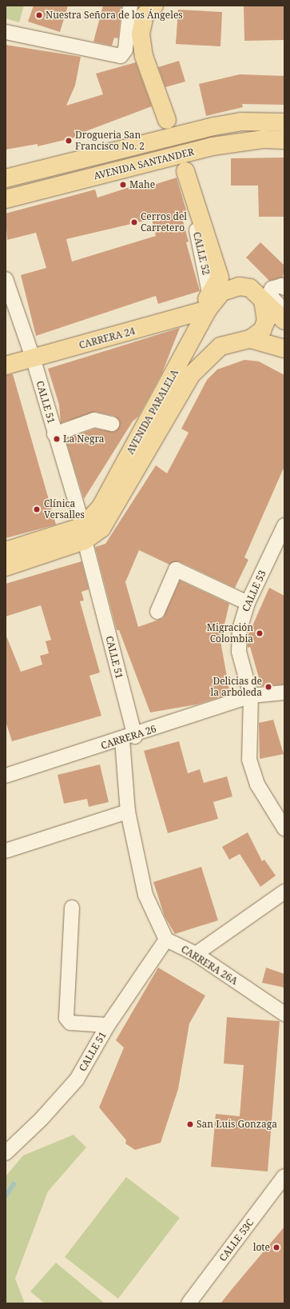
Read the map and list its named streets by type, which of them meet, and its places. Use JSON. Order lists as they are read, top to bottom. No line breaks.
{"streets":{"main road":["AVENIDA SANTANDER","CALLE 52","CARRERA 24","AVENIDA PARALELA"],"street":["CALLE 51","CALLE 53","CARRERA 26","CARRERA 26A","CALLE 53C"]},"crossings":[["AVENIDA SANTANDER","CALLE 52"],["CALLE 52","CARRERA 24"],["CALLE 52","AVENIDA PARALELA"],["CARRERA 24","CALLE 51"],["CARRERA 24","AVENIDA PARALELA"],["CALLE 51","AVENIDA PARALELA"],["CALLE 51","CARRERA 26"],["CALLE 51","CARRERA 26A"],["CALLE 53","CARRERA 26"]],"places":["Nuestra Señora de los Ángeles","Drogueria San Francisco No. 2","Mahe","Cerros del Carretero","La Negra","Clínica Versalles","Migración Colombia","Delicias de la arboleda","San Luis Gonzaga","lote"]}
